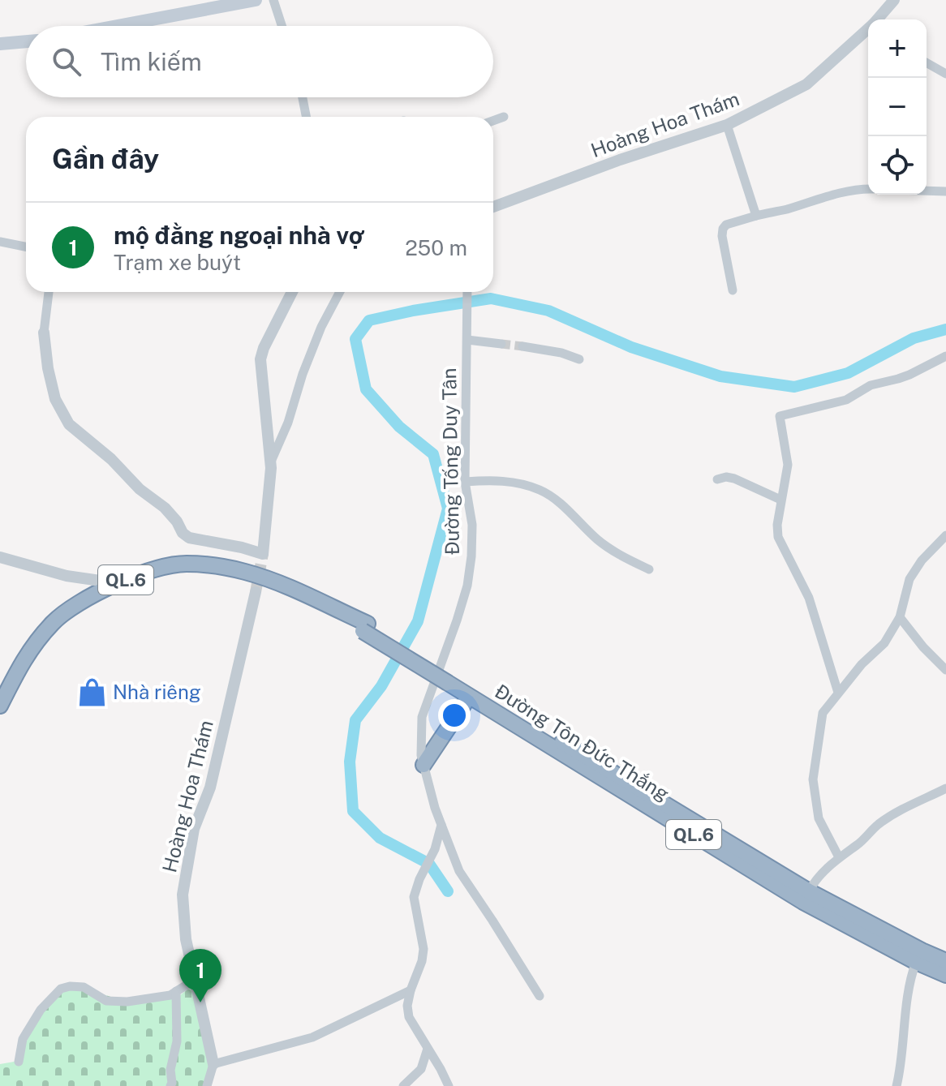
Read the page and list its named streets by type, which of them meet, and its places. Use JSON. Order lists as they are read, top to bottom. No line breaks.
{"streets":{"highway":["QL.6","Đường Tôn Đức Thắng"],"street":["Hoàng Hoa Thám","Đường Tống Duy Tân"]},"places":{"shop":["Nhà riêng"]},"page":{"map_buttons":["+","−"],"search":"Tìm kiếm","heading":"Gần đây","list":[{"mark":"1","name":"mộ đằng ngoại nhà vợ","note":"Trạm xe buýt","value":"250 m"}],"pins":"1"}}
